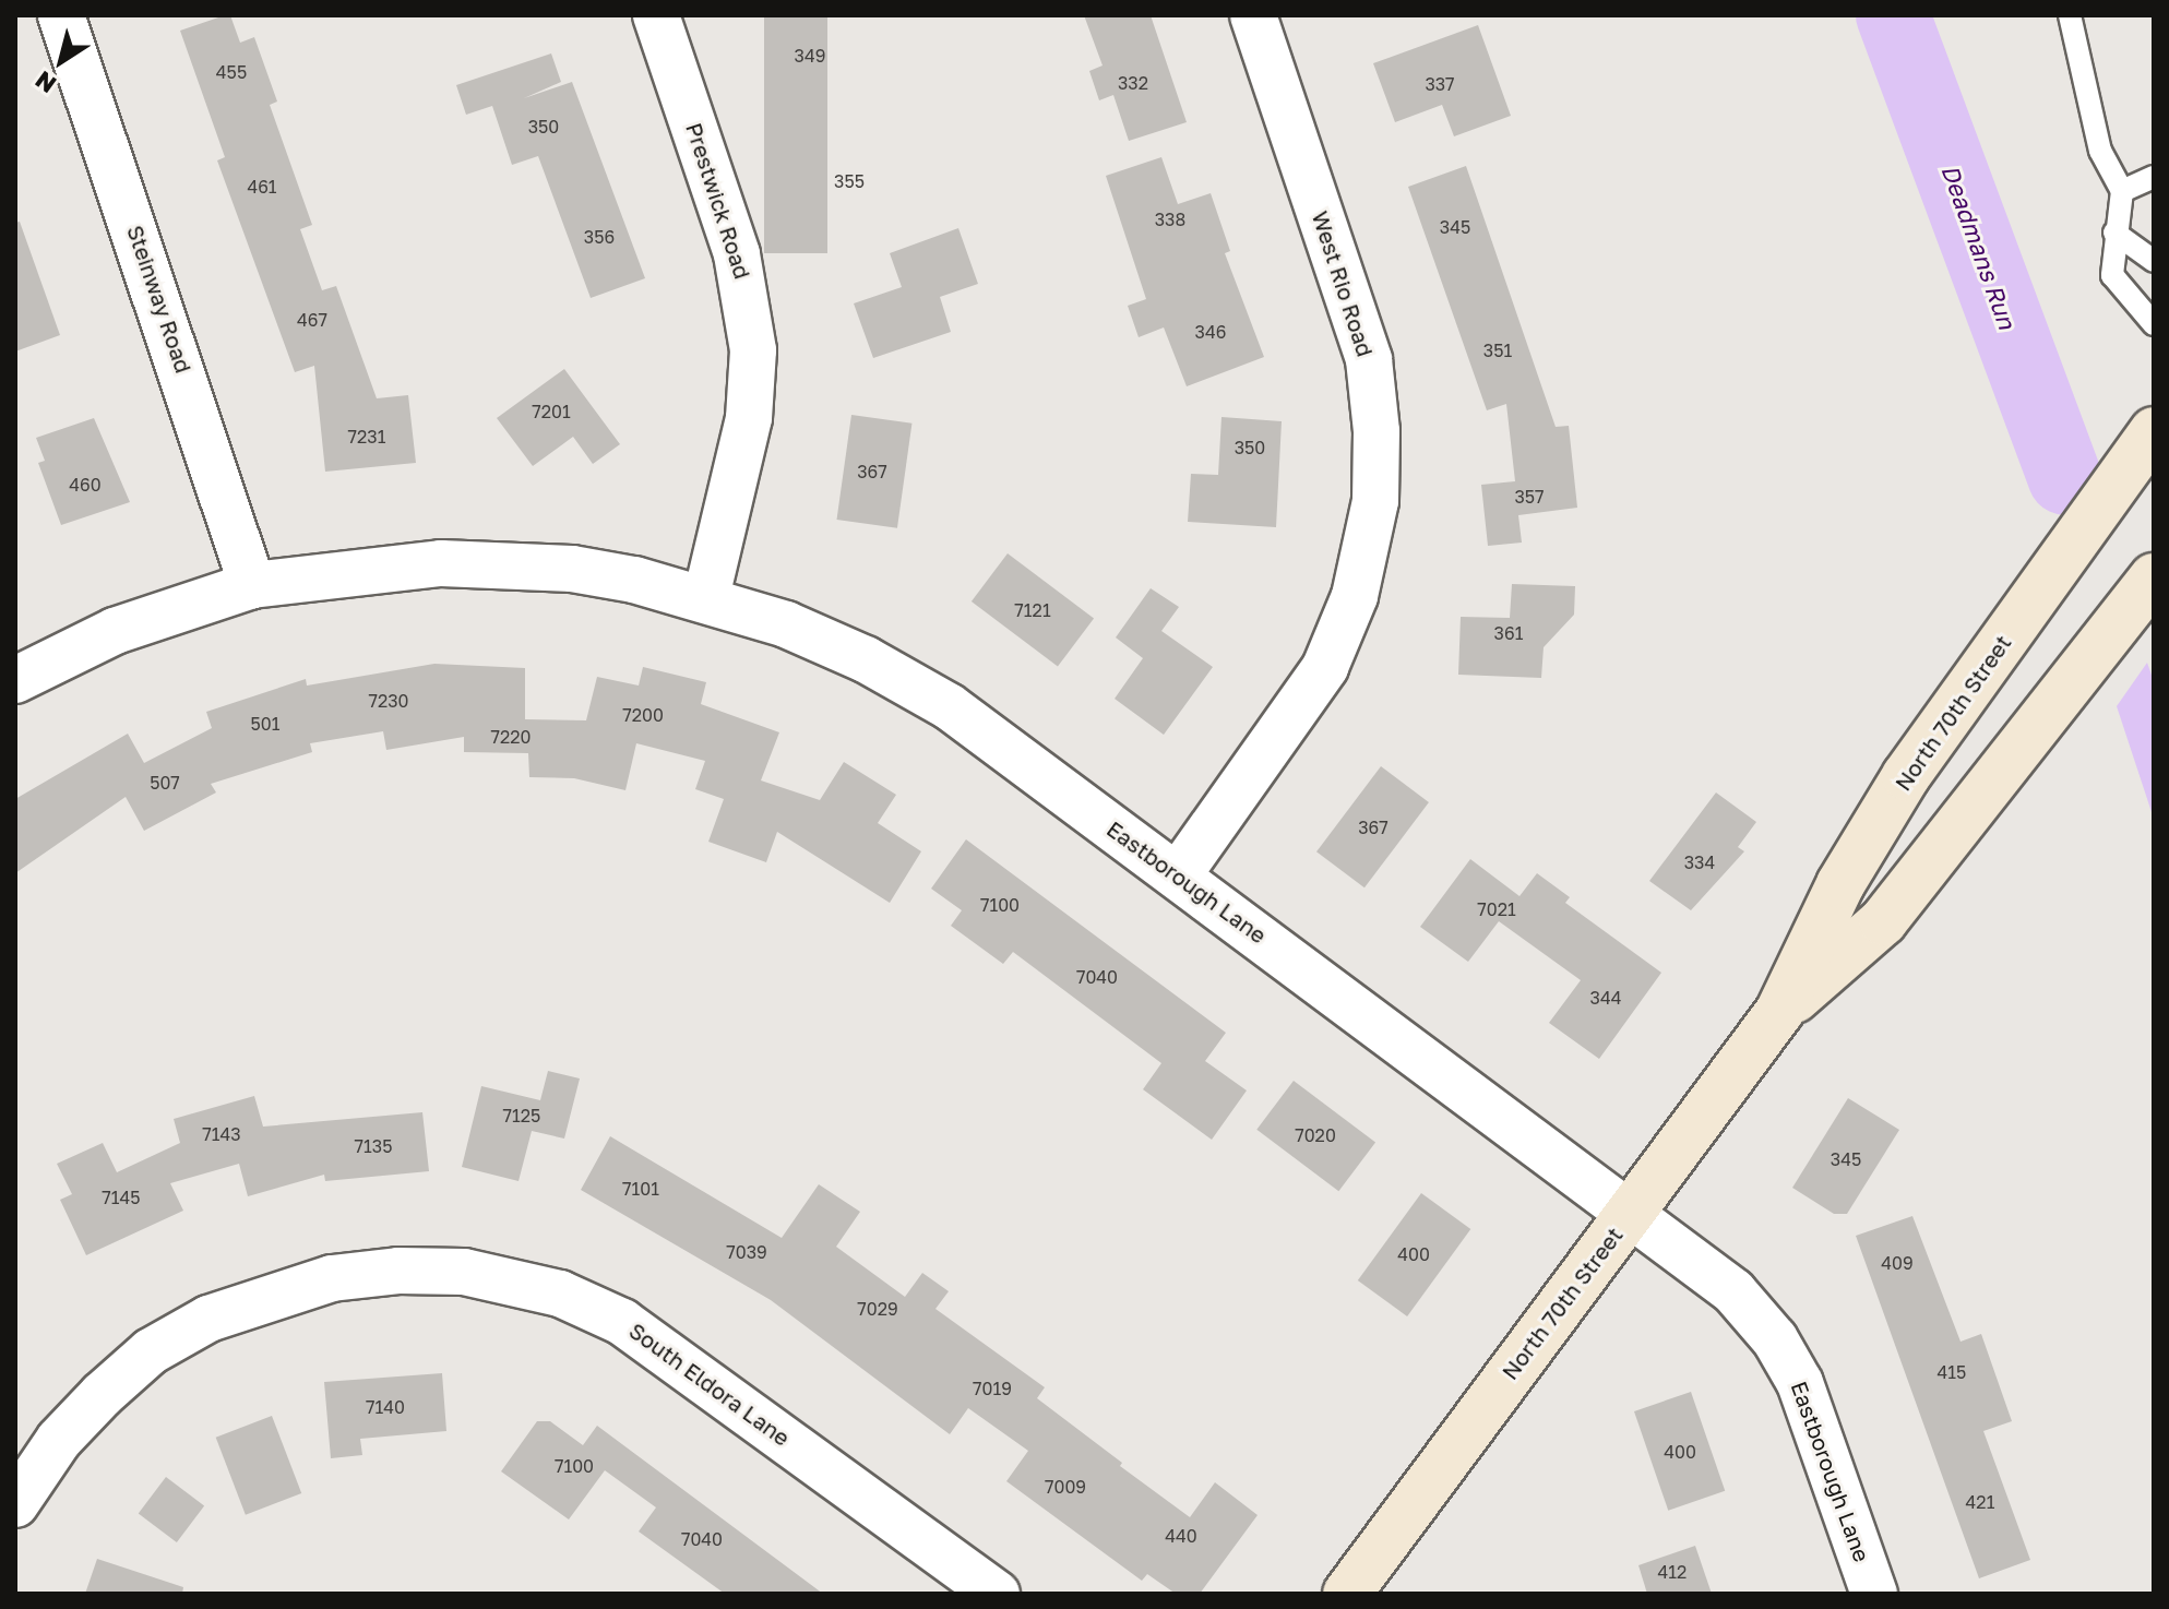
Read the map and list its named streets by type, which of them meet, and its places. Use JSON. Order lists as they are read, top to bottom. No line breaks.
{"streets":{"main road":["North 70th Street"],"street":["Prestwick Road","West Rio Road","Steinway Road","Eastborough Lane","South Eldora Lane"]},"crossings":[["Prestwick Road","Eastborough Lane"],["West Rio Road","Eastborough Lane"],["Steinway Road","Eastborough Lane"],["North 70th Street","Eastborough Lane"]],"water":["Deadmans Run"],"house_numbers":["349","455","332","337","350","355","461","338","345","356","467","346","351","7201","7231","350","367","460","357","7121","361","7230","7200","501","7220","507","367","334","7100","7021","7040","344","7125","7143","7020","7135","345","7101","7145","7039","400","409","7029","415","7019","7140","400","7100","7009","421","440","7040","412"],"north":"bottom left"}
